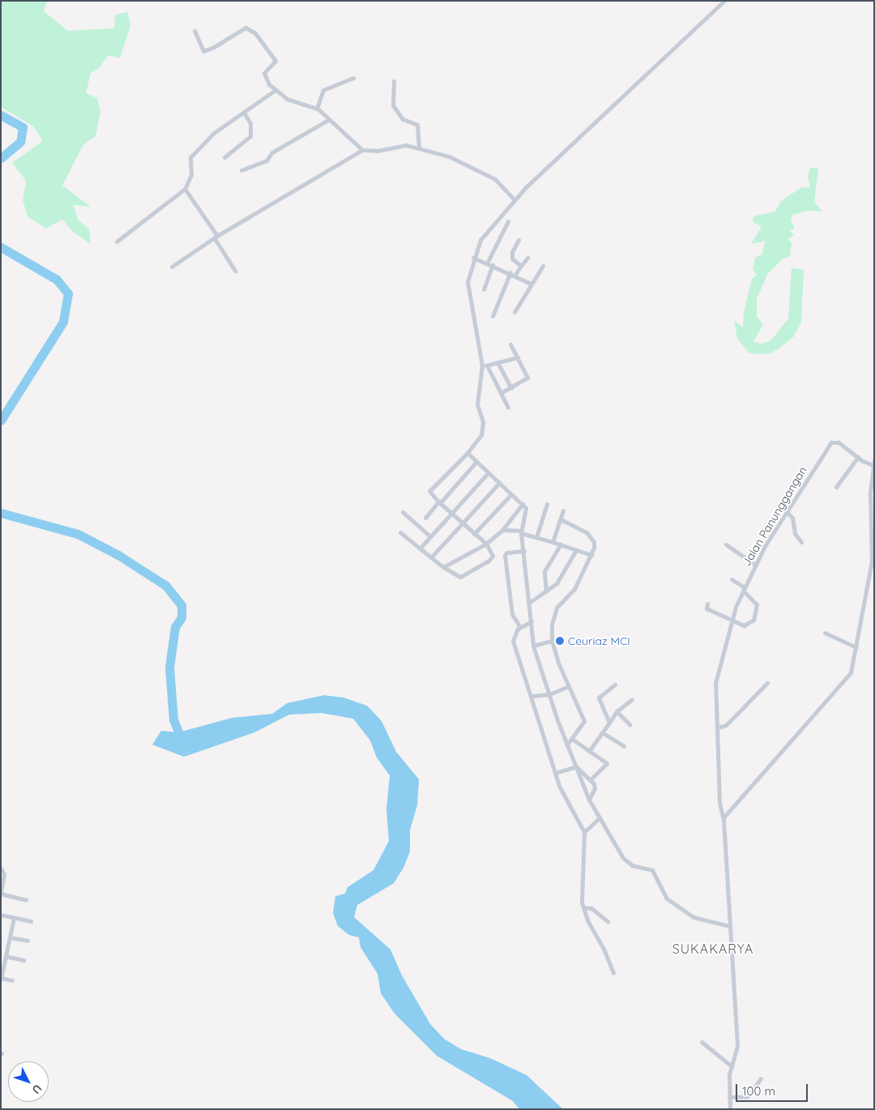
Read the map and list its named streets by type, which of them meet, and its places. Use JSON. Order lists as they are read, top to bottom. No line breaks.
{"streets":{"street":["Jalan Panunggangan"]},"districts":["SUKAKARYA"],"places":["Ceuriaz MCI"],"scale_bar":"100 m","north":"bottom right"}
